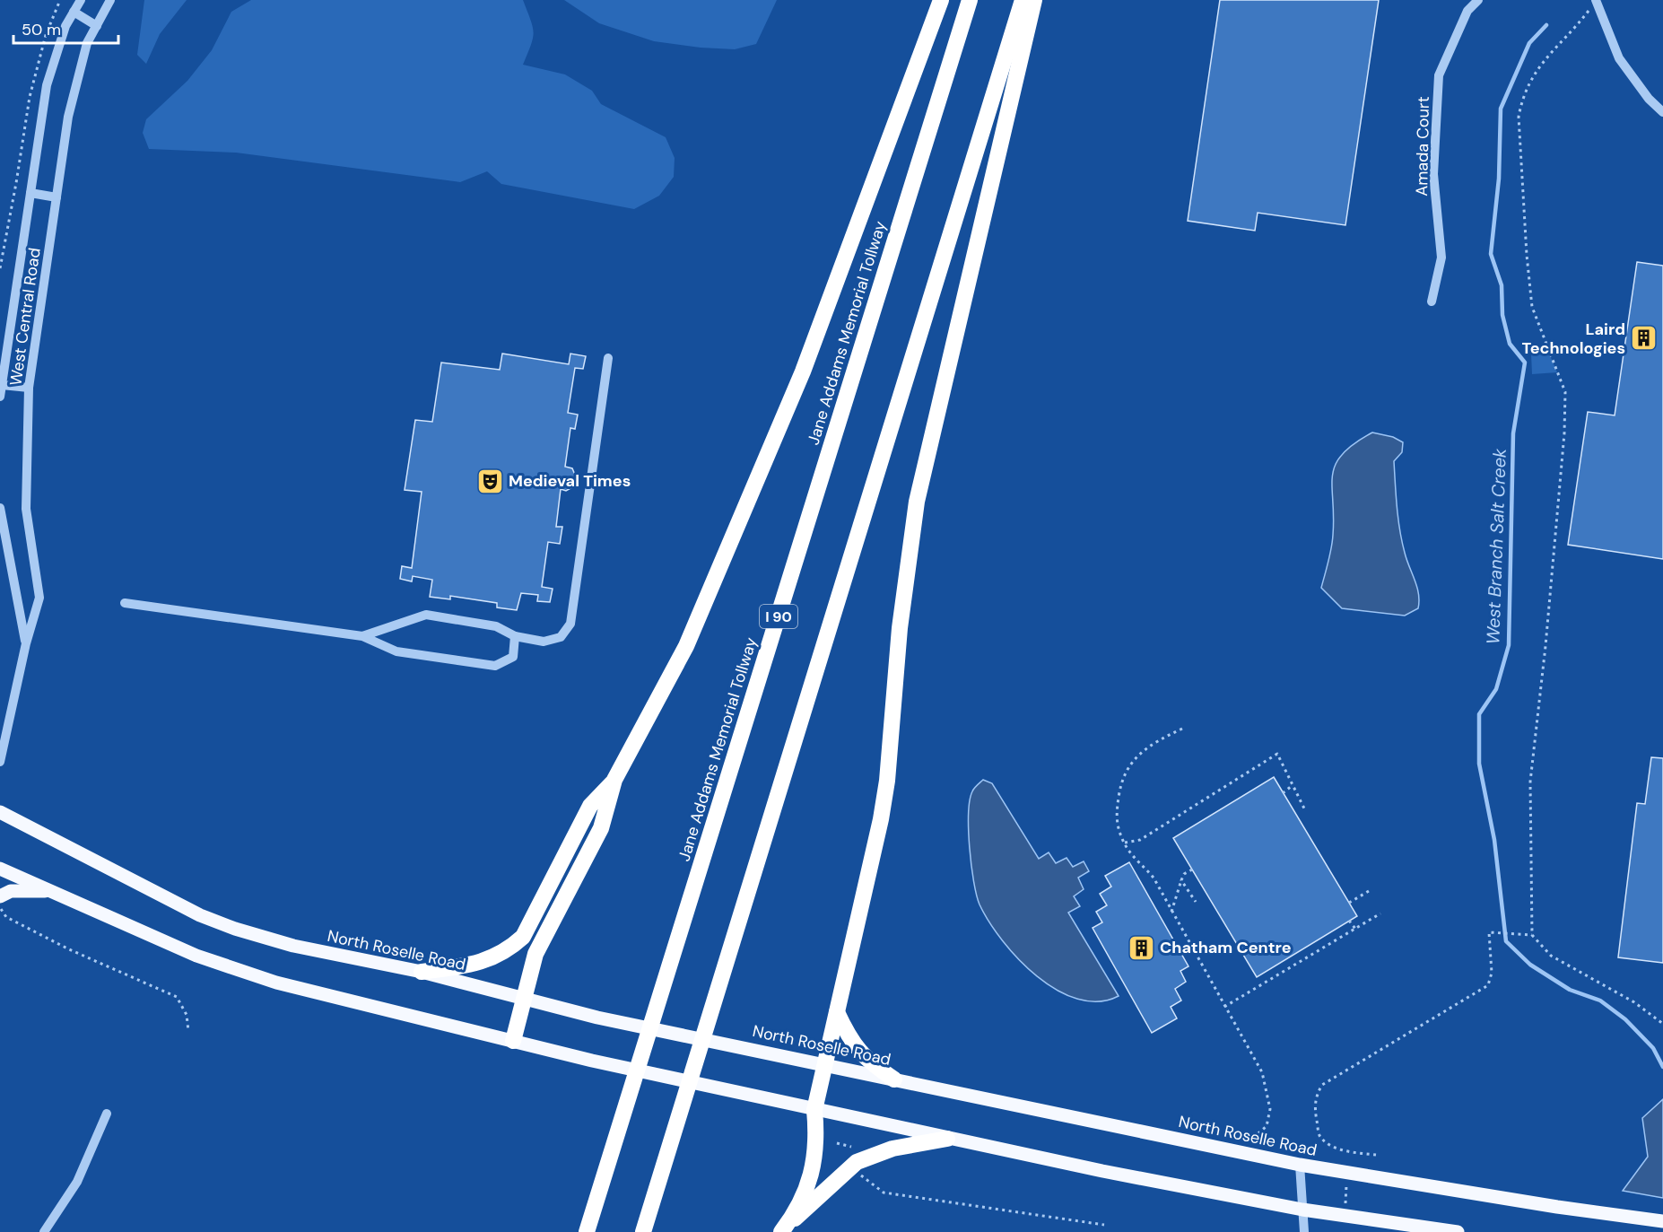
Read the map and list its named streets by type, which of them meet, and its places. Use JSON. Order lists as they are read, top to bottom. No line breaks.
{"streets":{"highway":["Jane Addams Memorial Tollway","I 90"],"main road":["North Roselle Road"],"street":["Amada Court","West Central Road"]},"water":["West Branch Salt Creek"],"places":{"building":["Laird Technologies","Chatham Centre"],"theatre":["Medieval Times"]},"scale_bar":"50 m"}
